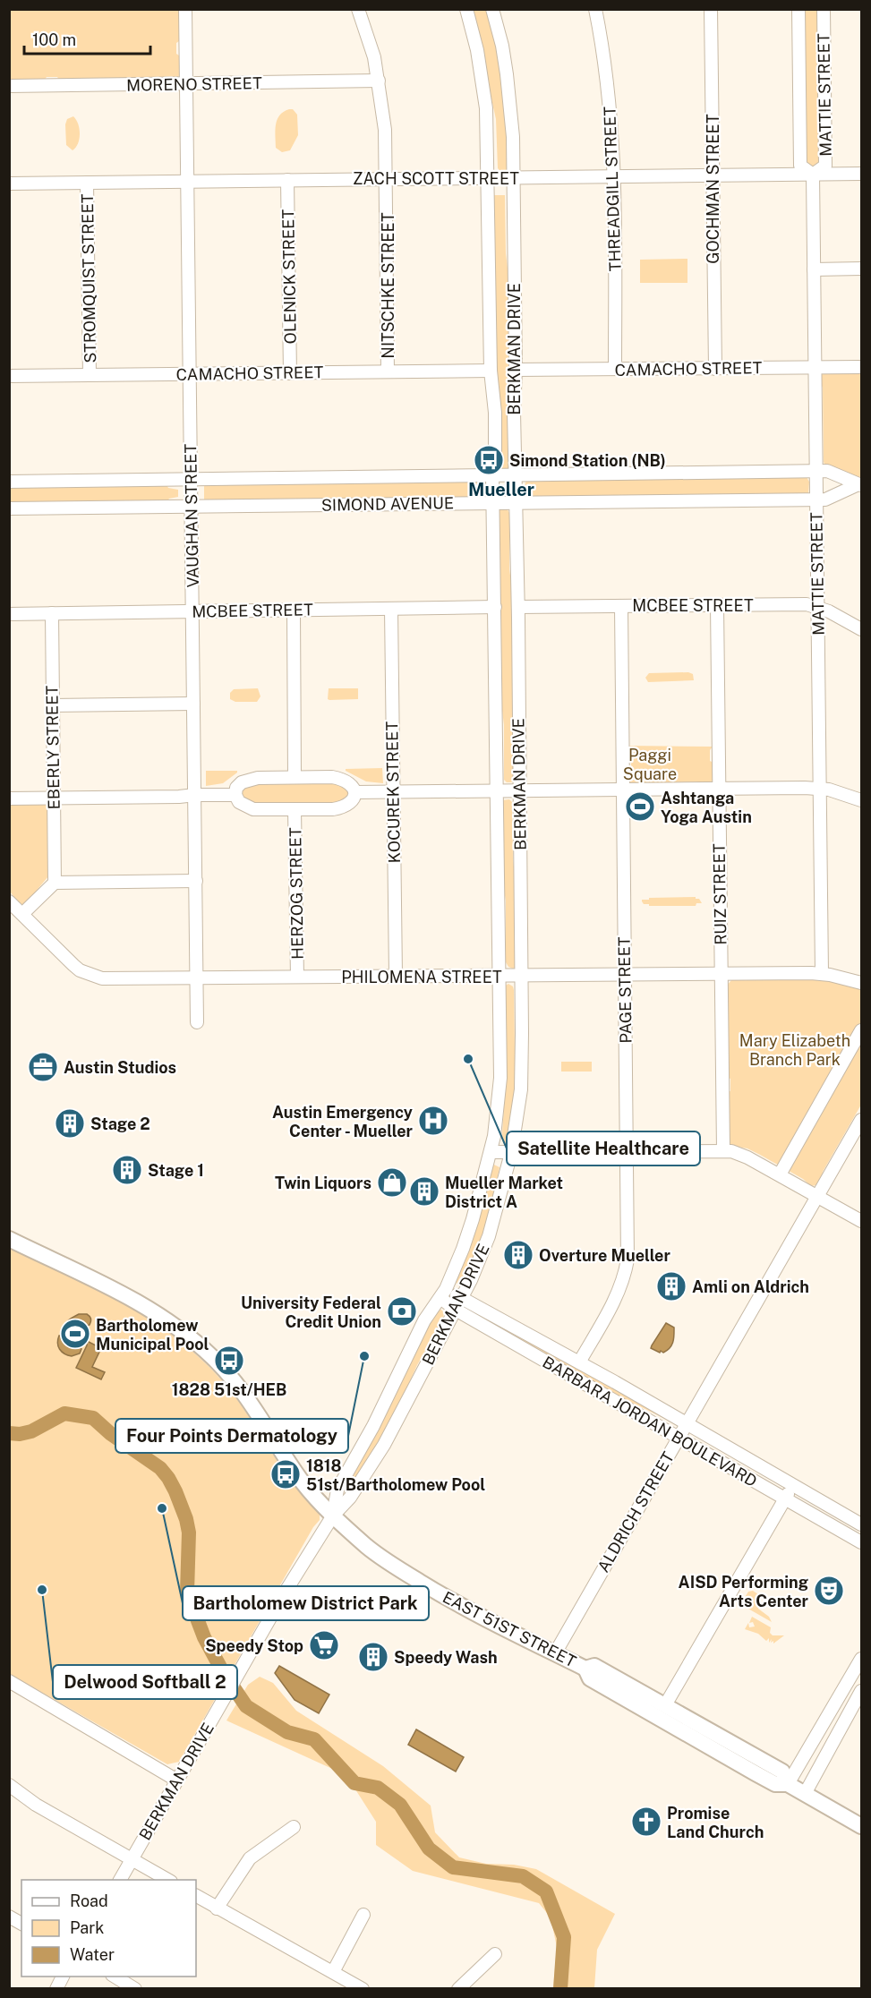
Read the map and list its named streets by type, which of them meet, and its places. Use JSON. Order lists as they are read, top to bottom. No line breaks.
{"streets":{"main road":["EAST 51ST STREET"],"street":["MORENO STREET","MATTIE STREET","ZACH SCOTT STREET","THREADGILL STREET","GOCHMAN STREET","OLENICK STREET","STROMQUIST STREET","NITSCHKE STREET","BERKMAN DRIVE","CAMACHO STREET","SIMOND AVENUE","VAUGHAN STREET","MCBEE STREET","EBERLY STREET","KOCUREK STREET","HERZOG STREET","RUIZ STREET","PHILOMENA STREET","PAGE STREET","BARBARA JORDAN BOULEVARD","ALDRICH STREET"]},"crossings":[["MORENO STREET","NITSCHKE STREET"],["MORENO STREET","VAUGHAN STREET"],["MATTIE STREET","ZACH SCOTT STREET"],["MATTIE STREET","CAMACHO STREET"],["MATTIE STREET","SIMOND AVENUE"],["MATTIE STREET","MCBEE STREET"],["MATTIE STREET","PHILOMENA STREET"],["ZACH SCOTT STREET","THREADGILL STREET"],["ZACH SCOTT STREET","GOCHMAN STREET"],["ZACH SCOTT STREET","OLENICK STREET"],["ZACH SCOTT STREET","STROMQUIST STREET"],["ZACH SCOTT STREET","NITSCHKE STREET"],["ZACH SCOTT STREET","BERKMAN DRIVE"],["ZACH SCOTT STREET","VAUGHAN STREET"],["THREADGILL STREET","CAMACHO STREET"],["GOCHMAN STREET","CAMACHO STREET"],["OLENICK STREET","CAMACHO STREET"],["STROMQUIST STREET","CAMACHO STREET"],["NITSCHKE STREET","CAMACHO STREET"],["BERKMAN DRIVE","CAMACHO STREET"],["BERKMAN DRIVE","SIMOND AVENUE"],["BERKMAN DRIVE","MCBEE STREET"],["BERKMAN DRIVE","PHILOMENA STREET"],["BERKMAN DRIVE","BARBARA JORDAN BOULEVARD"],["BERKMAN DRIVE","EAST 51ST STREET"],["CAMACHO STREET","VAUGHAN STREET"],["SIMOND AVENUE","VAUGHAN STREET"],["VAUGHAN STREET","MCBEE STREET"],["VAUGHAN STREET","PHILOMENA STREET"],["MCBEE STREET","EBERLY STREET"],["MCBEE STREET","KOCUREK STREET"],["MCBEE STREET","RUIZ STREET"],["MCBEE STREET","PAGE STREET"],["KOCUREK STREET","PHILOMENA STREET"],["HERZOG STREET","PHILOMENA STREET"],["RUIZ STREET","PHILOMENA STREET"],["PHILOMENA STREET","PAGE STREET"],["PAGE STREET","BARBARA JORDAN BOULEVARD"],["BARBARA JORDAN BOULEVARD","ALDRICH STREET"],["ALDRICH STREET","EAST 51ST STREET"]],"districts":["Mueller"],"parks":["Paggi Square","Mary Elizabeth Branch Park"],"places":{"bus stop":["Simond Station (NB)","1828 51st/HEB","1818 51st/Bartholomew Pool"],"sports":["Ashtanga Yoga Austin","Bartholomew Municipal Pool"],"other":["Satellite Healthcare","Four Points Dermatology","Bartholomew District Park","Delwood Softball 2"],"office":["Austin Studios"],"hospital":["Austin Emergency Center - Mueller"],"building":["Stage 2","Stage 1","Mueller Market District A","Overture Mueller","Amli on Aldrich","Speedy Wash"],"shop":["Twin Liquors"],"bank":["University Federal Credit Union"],"theatre":["AISD Performing Arts Center"],"supermarket":["Speedy Stop"],"church":["Promise Land Church"]},"legend":["Road","Park","Water"],"scale_bar":"100 m"}
